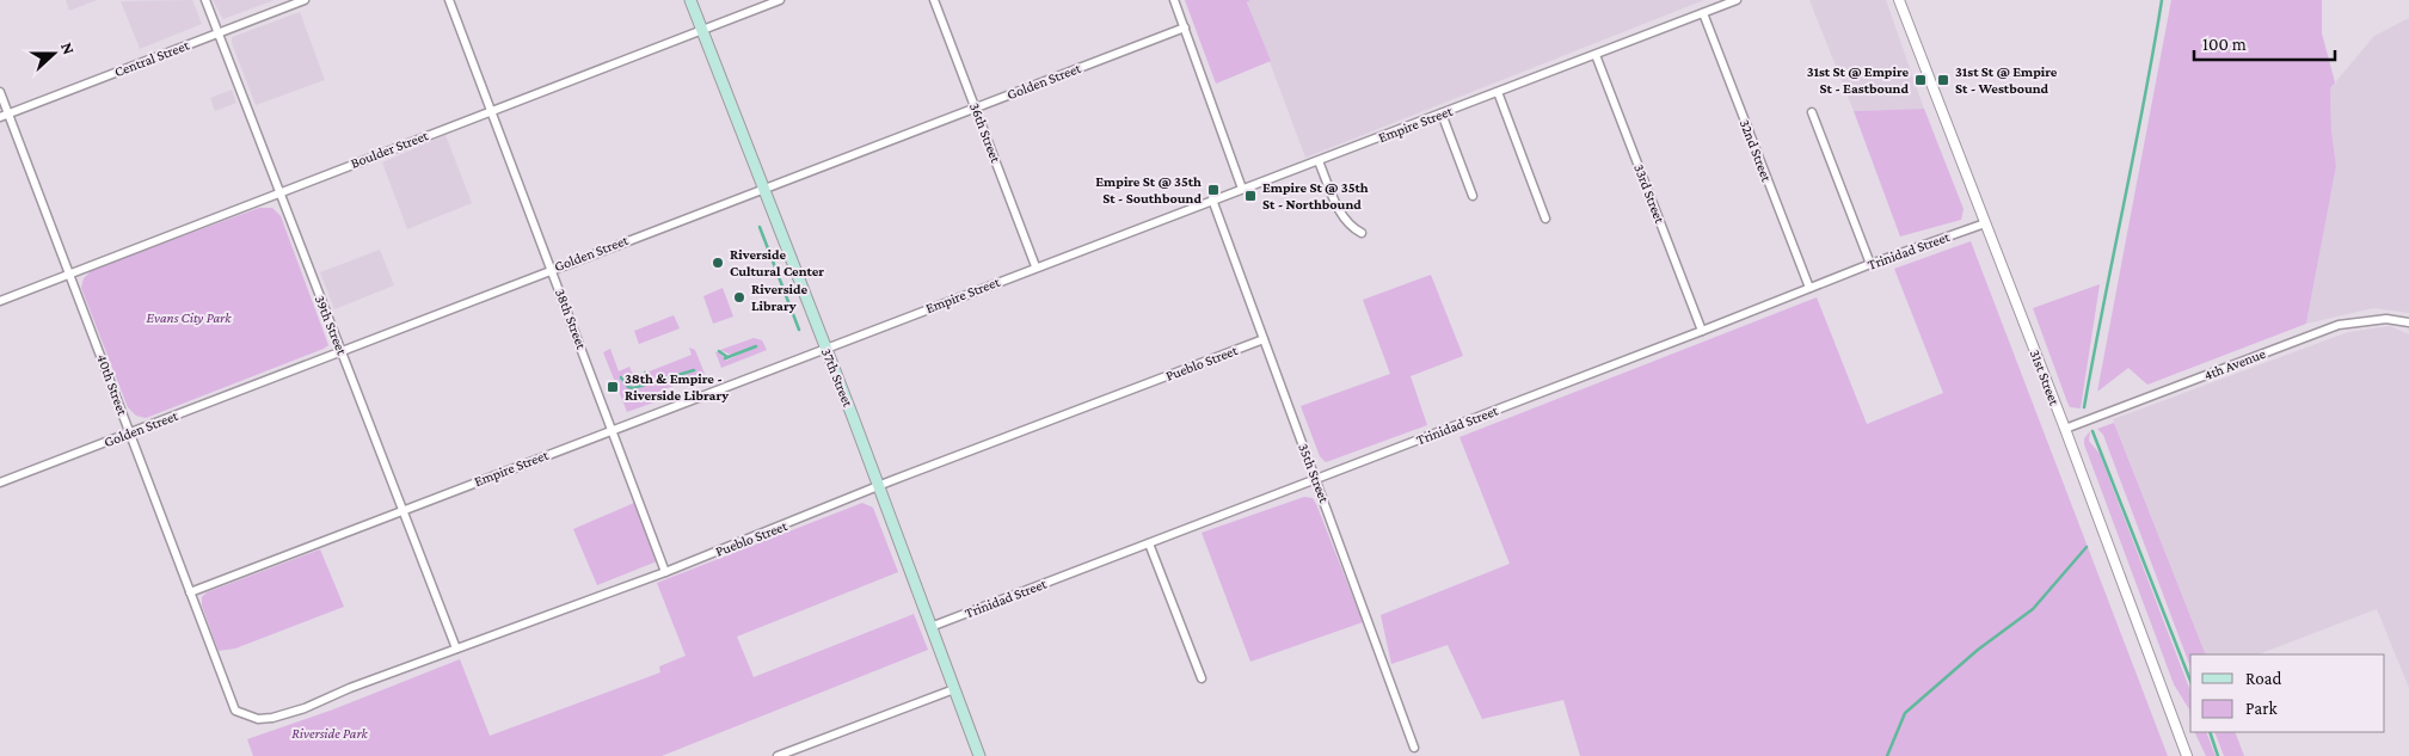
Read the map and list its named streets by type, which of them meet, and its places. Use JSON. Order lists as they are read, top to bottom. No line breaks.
{"streets":{"main road":["37th Street"],"street":["Central Street","Golden Street","Empire Street","36th Street","Boulder Street","32nd Street","33rd Street","Trinidad Street","38th Street","39th Street","Pueblo Street","4th Avenue","31st Street","40th Street","35th Street"]},"crossings":[["Central Street","39th Street"],["Central Street","40th Street"],["Golden Street","36th Street"],["Golden Street","38th Street"],["Golden Street","39th Street"],["Golden Street","37th Street"],["Golden Street","40th Street"],["Empire Street","36th Street"],["Empire Street","32nd Street"],["Empire Street","33rd Street"],["Empire Street","38th Street"],["Empire Street","39th Street"],["Empire Street","37th Street"],["Empire Street","40th Street"],["Empire Street","35th Street"],["Boulder Street","38th Street"],["Boulder Street","39th Street"],["Boulder Street","37th Street"],["Boulder Street","40th Street"],["32nd Street","Trinidad Street"],["33rd Street","Trinidad Street"],["Trinidad Street","37th Street"],["Trinidad Street","31st Street"],["Trinidad Street","35th Street"],["38th Street","Pueblo Street"],["39th Street","Pueblo Street"],["Pueblo Street","37th Street"],["Pueblo Street","40th Street"],["Pueblo Street","35th Street"],["4th Avenue","31st Street"]],"parks":["Evans City Park","Riverside Park"],"places":{"transit":["31st St @ Empire St - Eastbound","31st St @ Empire St - Westbound","Empire St @ 35th St - Southbound","Empire St @ 35th St - Northbound","38th & Empire - Riverside Library"],"other":["Riverside Cultural Center","Riverside Library"]},"legend":["Road","Park"],"scale_bar":"100 m","north":"right"}
